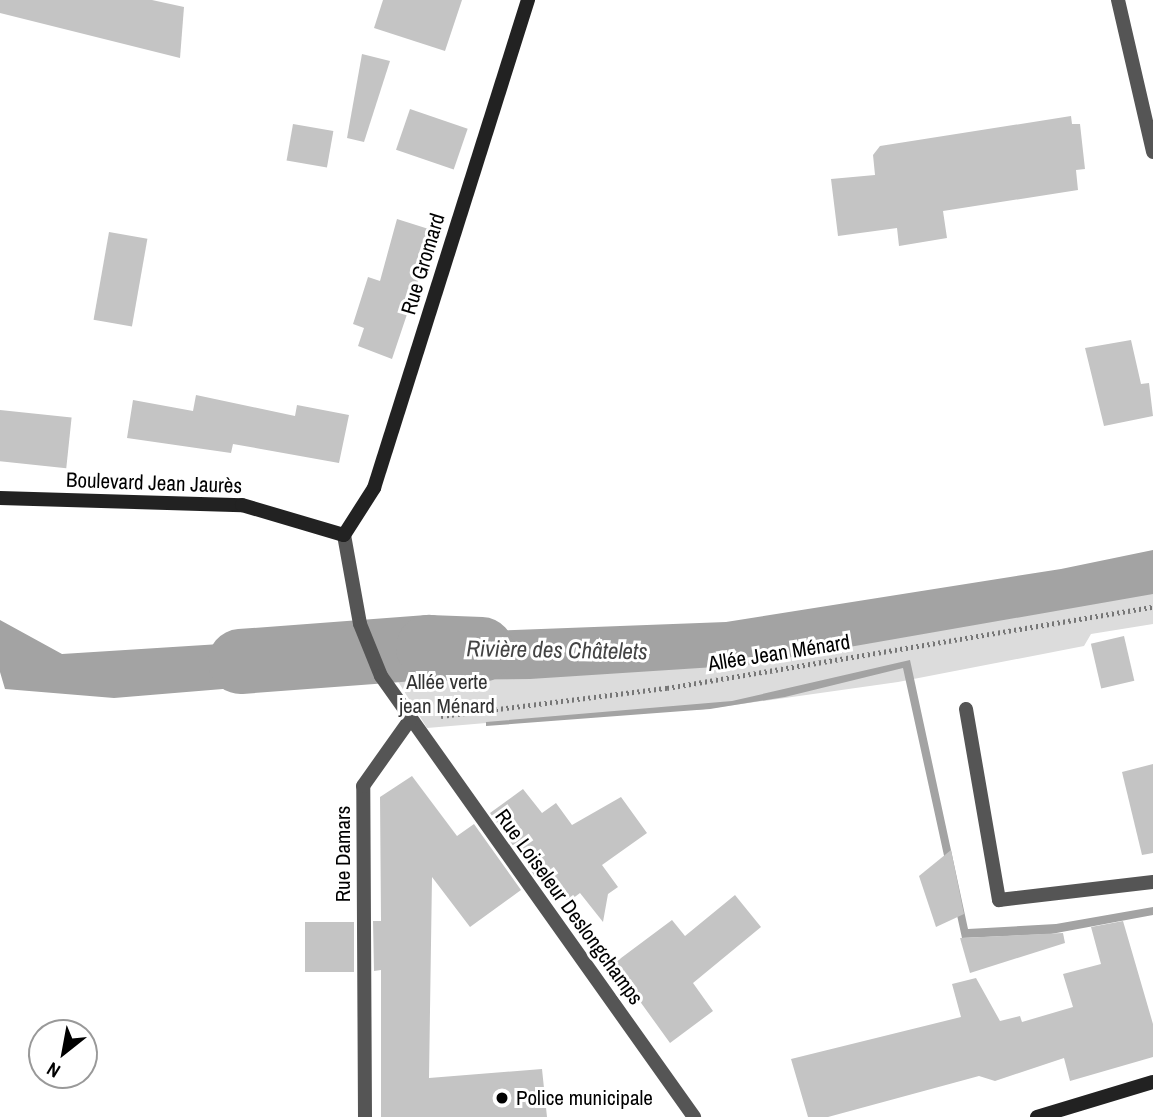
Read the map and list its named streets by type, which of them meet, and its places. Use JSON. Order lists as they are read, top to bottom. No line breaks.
{"streets":{"street":["Rue Gromard","Boulevard Jean Jaurès","Rue Damars","Rue Loiseleur Deslongchamps"],"path":["Allée Jean Ménard"]},"crossings":[["Rue Gromard","Boulevard Jean Jaurès"],["Allée Jean Ménard","Rue Damars"],["Allée Jean Ménard","Rue Loiseleur Deslongchamps"],["Rue Damars","Rue Loiseleur Deslongchamps"]],"water":["Rivière des Châtelets"],"parks":["Allée verte jean Ménard"],"places":["Police municipale"],"north":"bottom left"}
